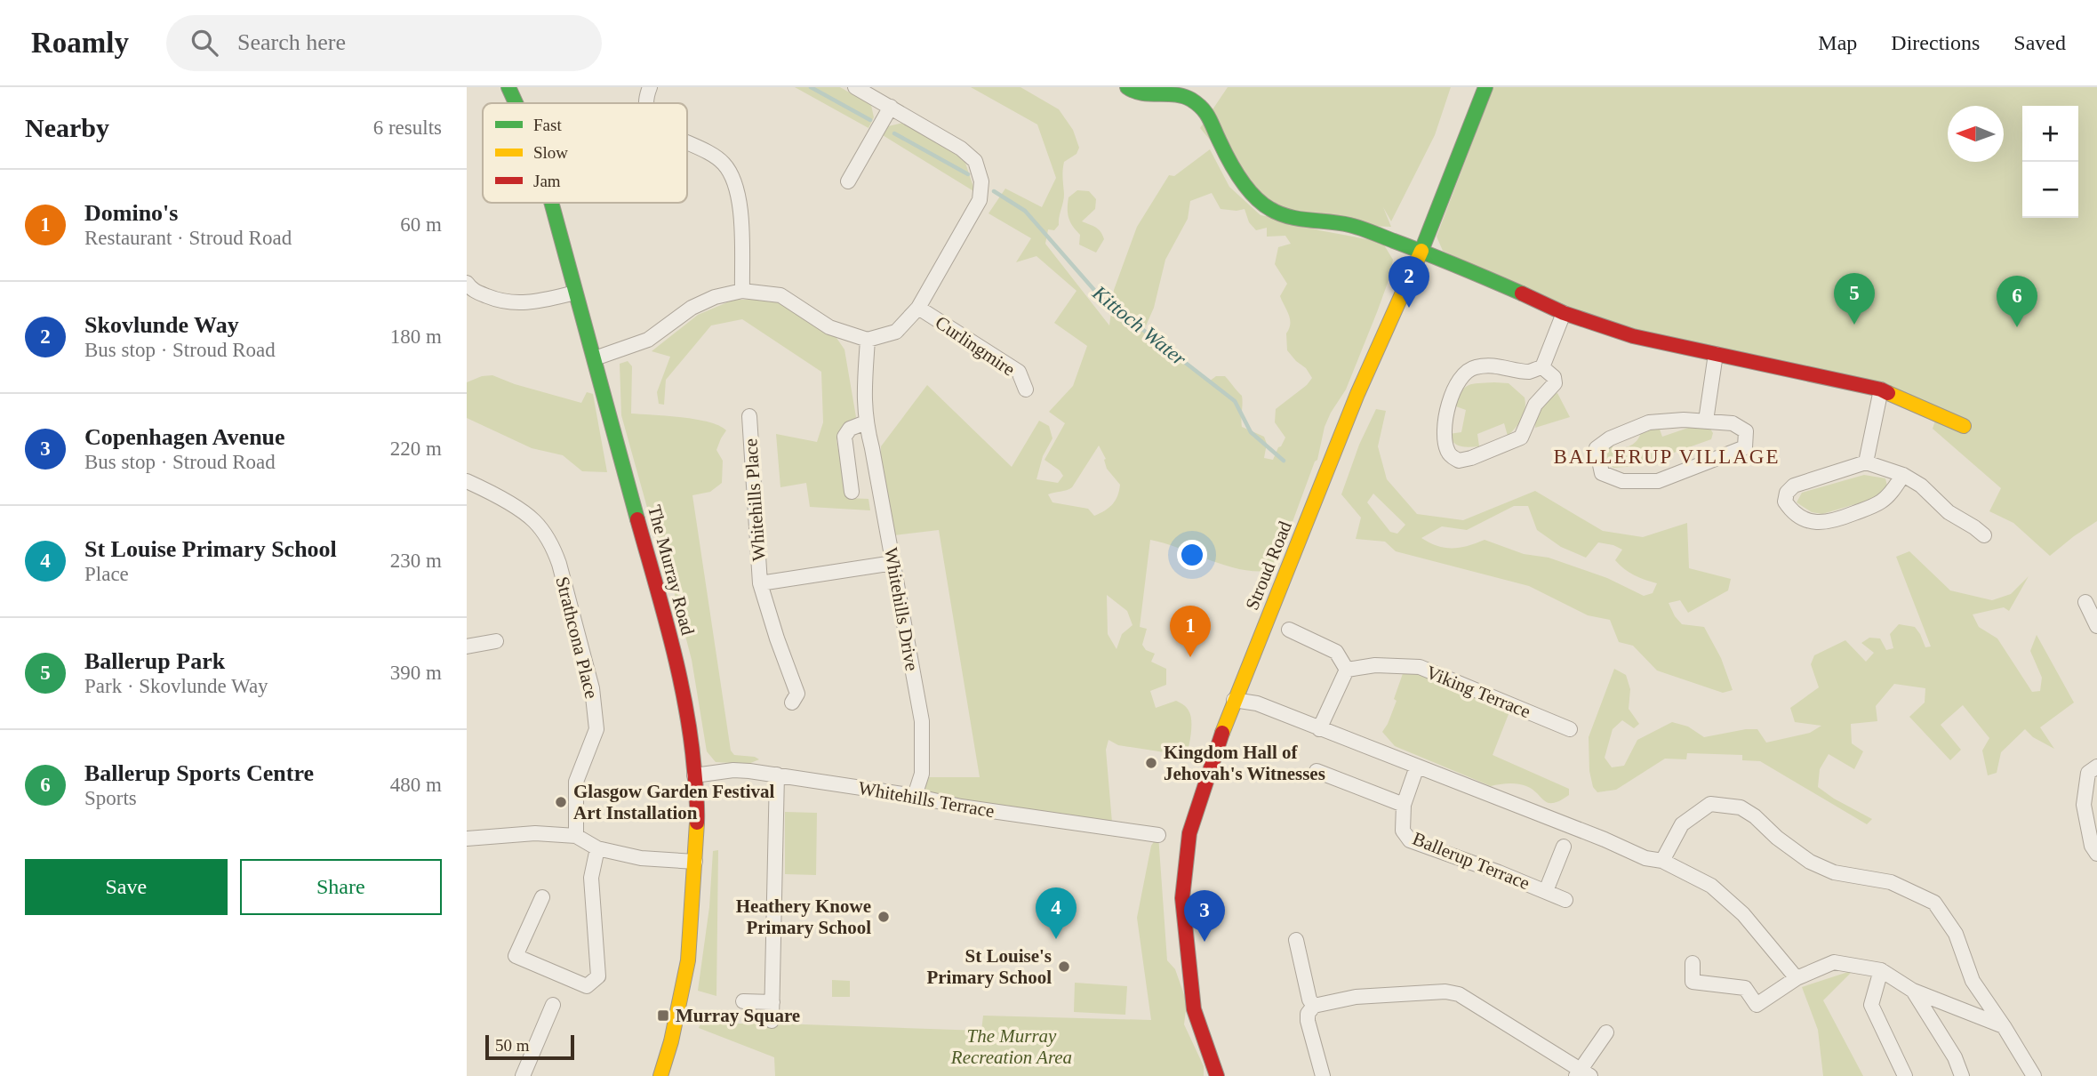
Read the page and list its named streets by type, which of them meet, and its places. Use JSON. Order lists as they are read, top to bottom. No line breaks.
{"streets":{"street":["Curlingmire","Whitehills Place","Stroud Road","The Murray Road","Whitehills Drive","Strathcona Place","Viking Terrace","Whitehills Terrace","Ballerup Terrace"]},"crossings":[["Whitehills Place","Whitehills Drive"],["The Murray Road","Whitehills Terrace"],["Whitehills Drive","Whitehills Terrace"]],"districts":["BALLERUP VILLAGE"],"water":["Kittoch Water"],"parks":["The Murray Recreation Area"],"places":{"other":["Kingdom Hall of Jehovah's Witnesses","Glasgow Garden Festival Art Installation","Heathery Knowe Primary School","St Louise's Primary School"],"transit":["Murray Square"]},"legend":["Fast","Slow","Jam"],"scale_bar":"50 m","north":"left","page":{"header":"Roamly","search":"Search here","nav":["Map","Directions","Saved"],"heading":["Nearby","6 results"],"map_buttons":["+","−"],"list":[{"mark":"1","name":"Domino's","note":"Restaurant · Stroud Road","value":"60 m"},{"mark":"2","name":"Skovlunde Way","note":"Bus stop · Stroud Road","value":"180 m"},{"mark":"3","name":"Copenhagen Avenue","note":"Bus stop · Stroud Road","value":"220 m"},{"mark":"4","name":"St Louise Primary School","note":"Place","value":"230 m"},{"mark":"5","name":"Ballerup Park","note":"Park · Skovlunde Way","value":"390 m"},{"mark":"6","name":"Ballerup Sports Centre","note":"Sports","value":"480 m"}],"pins":["2","5","6","1","4","3"],"buttons":["Save","Share"],"scale":"50 m"}}
